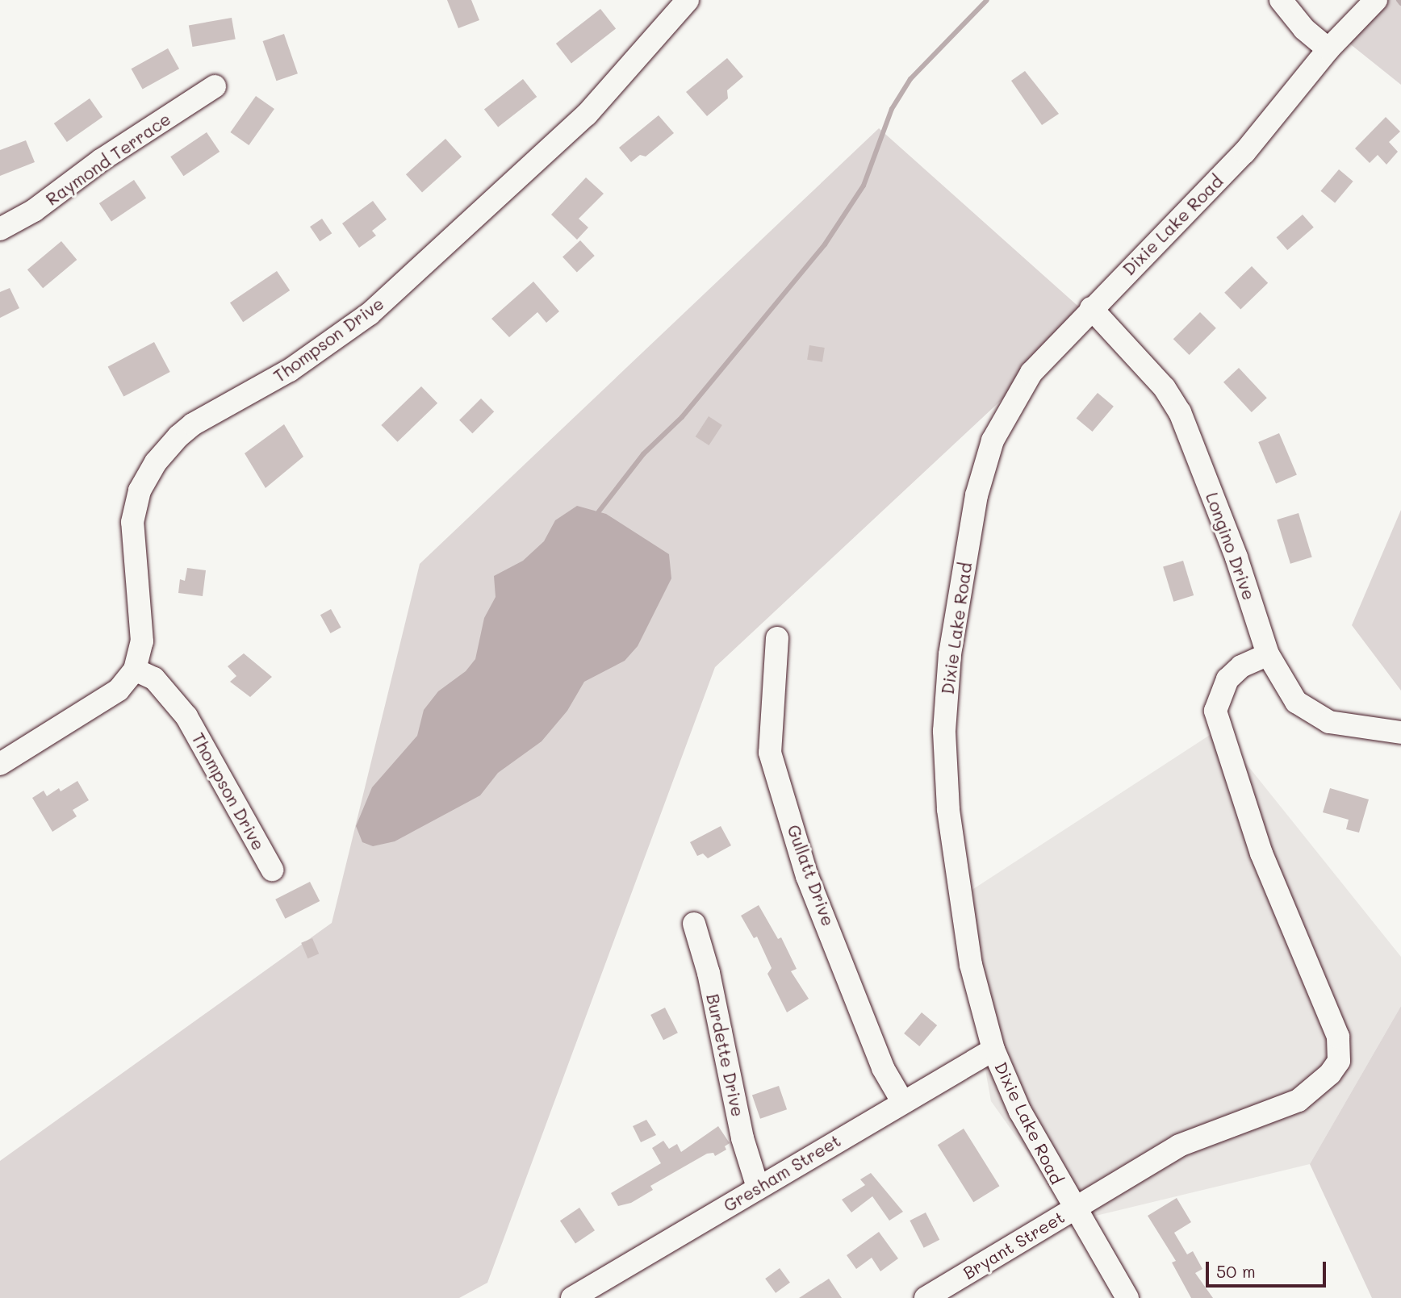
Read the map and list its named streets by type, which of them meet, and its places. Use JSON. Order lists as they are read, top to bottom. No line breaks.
{"streets":{"street":["Raymond Terrace","Dixie Lake Road","Thompson Drive","Longino Drive","Gullatt Drive","Burdette Drive","Gresham Street","Bryant Street"]},"crossings":[["Dixie Lake Road","Longino Drive"],["Dixie Lake Road","Gresham Street"],["Dixie Lake Road","Bryant Street"],["Longino Drive","Bryant Street"],["Gullatt Drive","Gresham Street"],["Burdette Drive","Gresham Street"]],"scale_bar":"50 m"}
